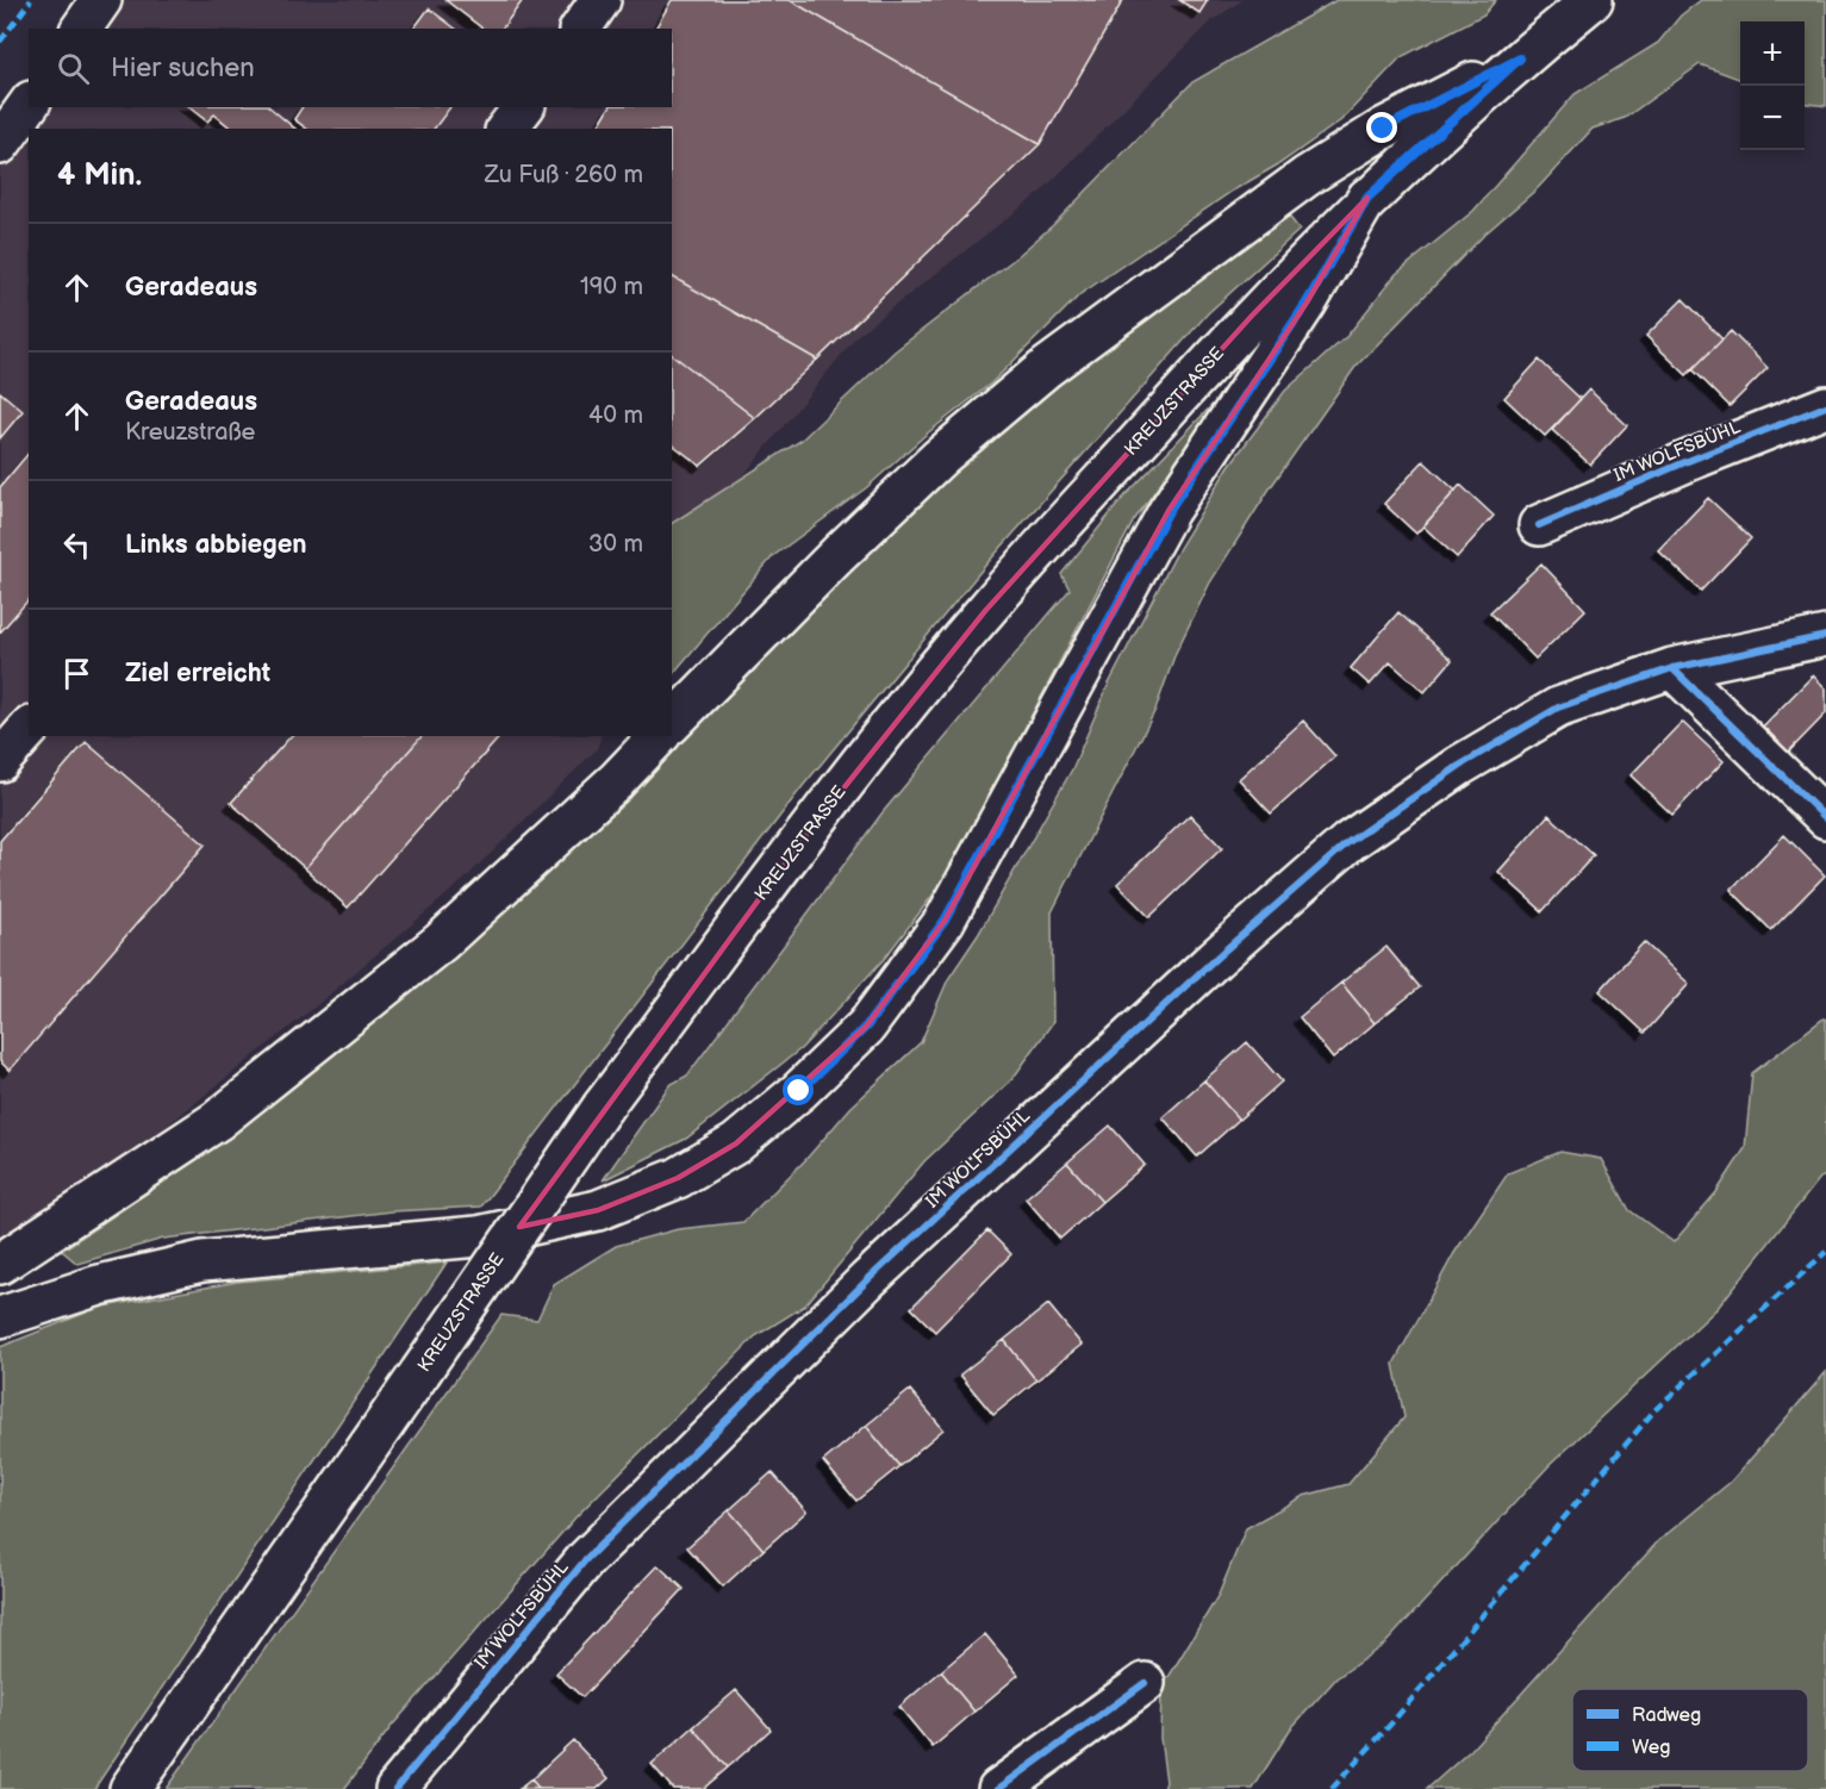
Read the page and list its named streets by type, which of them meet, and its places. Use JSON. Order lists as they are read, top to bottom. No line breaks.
{"streets":{"main road":["KREUZSTRASSE","IM WOLFSBÜHL"]},"legend":["Radweg","Weg"],"page":{"map_buttons":["+","−"],"search":"Hier suchen","heading":["4 Min.","Zu Fuß · 260 m"],"list":[["Geradeaus","190 m"],["Geradeaus","Kreuzstraße","40 m"],["Links abbiegen","30 m"],"Ziel erreicht"]}}
